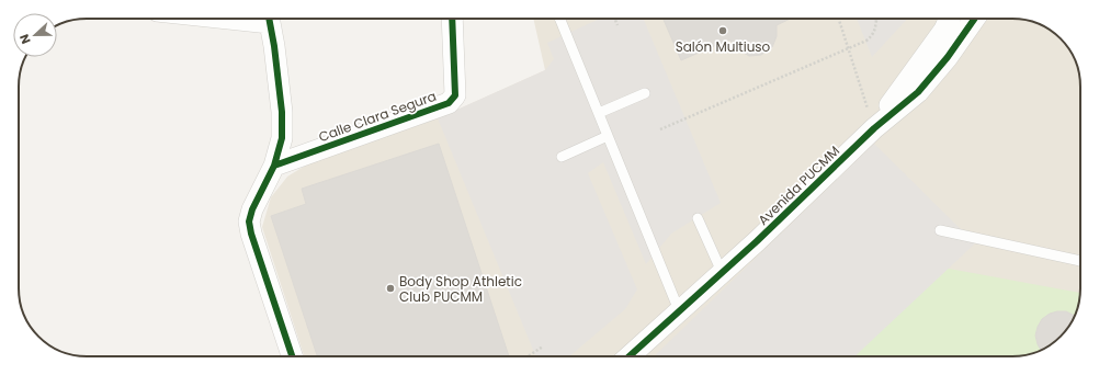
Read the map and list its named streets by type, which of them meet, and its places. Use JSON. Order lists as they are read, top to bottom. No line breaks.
{"streets":{"street":["Calle Clara Segura","Avenida PUCMM"]},"places":["Salón Multiuso","Body Shop Athletic Club PUCMM"],"north":"left"}
